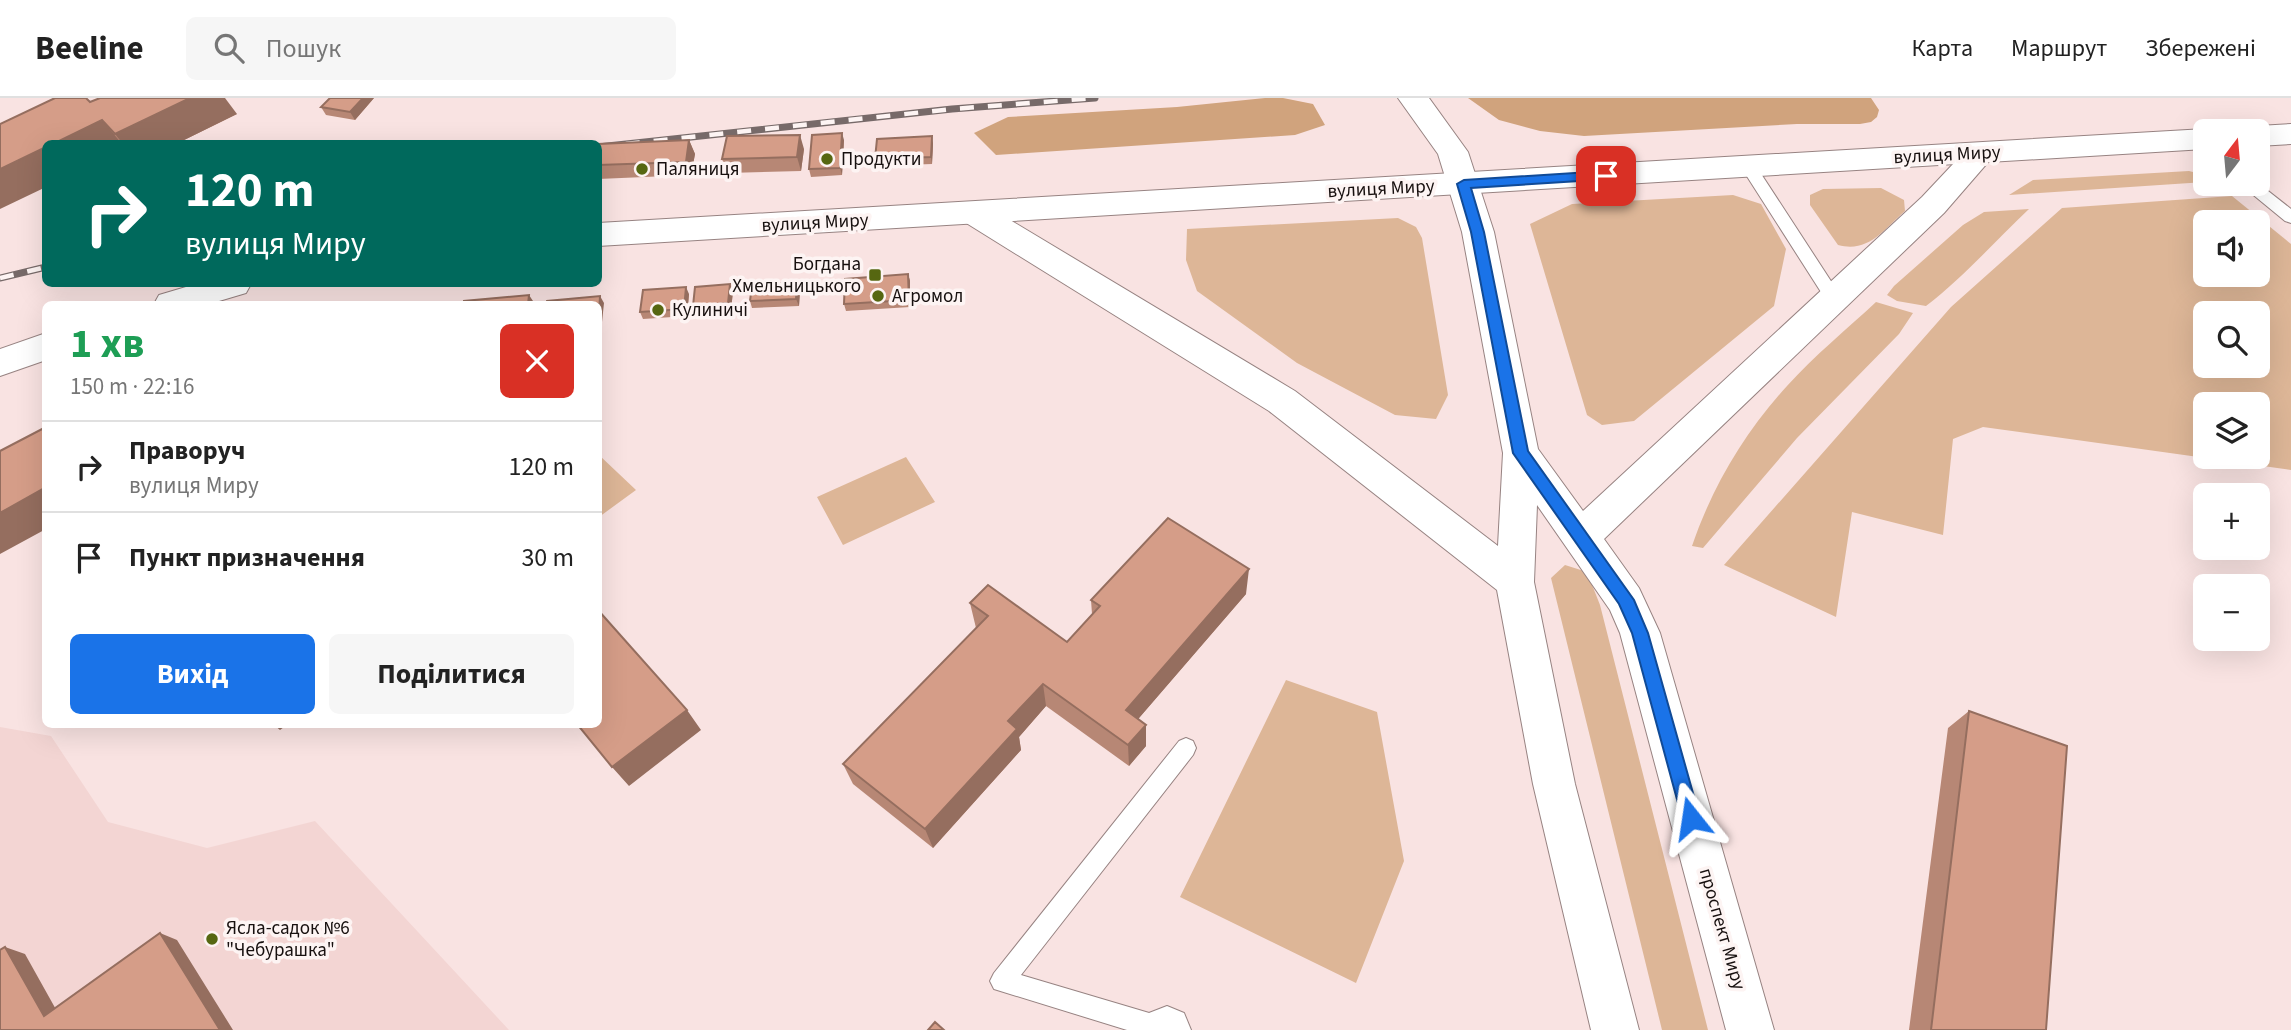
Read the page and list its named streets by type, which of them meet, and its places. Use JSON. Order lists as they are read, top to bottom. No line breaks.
{"streets":{"main road":["вулиця Миру","проспект Миру"]},"crossings":[["вулиця Миру","проспект Миру"]],"places":{"other":["Продукти","Паляниця","Агромол","Кулиничі","Ясла-садок №6 \"Чебурашка\""],"transit":["Богдана Хмельницького"]},"north":"top","page":{"header":"Beeline","search":"Пошук","nav":["Карта","Маршрут","Збережені"],"map_buttons":["+","−"],"turn":["120 m","вулиця Миру"],"heading":["1 хв","150 m · 22:16"],"list":[{"name":"Праворуч","note":"вулиця Миру","value":"120 m"},{"name":"Пункт призначення","value":"30 m"}],"buttons":["Вихід","Поділитися"]}}
